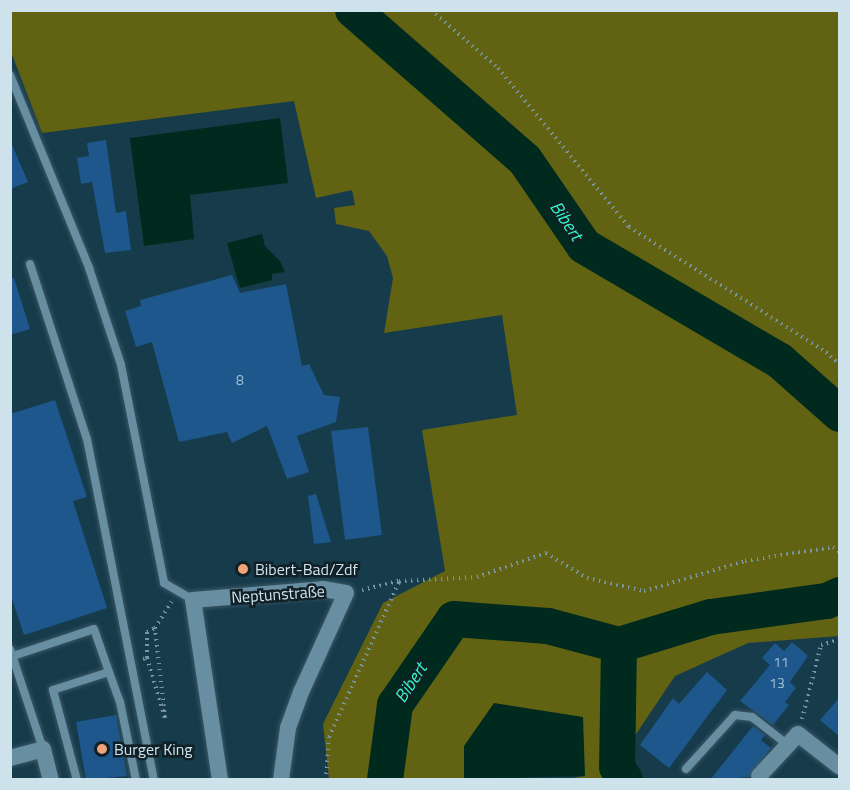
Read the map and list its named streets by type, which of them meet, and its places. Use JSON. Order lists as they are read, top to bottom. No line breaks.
{"streets":{"street":["Neptunstraße"]},"water":["Bibert"],"places":["Bibert-Bad/Zdf","Burger King"],"house_numbers":["8","11","13"]}
